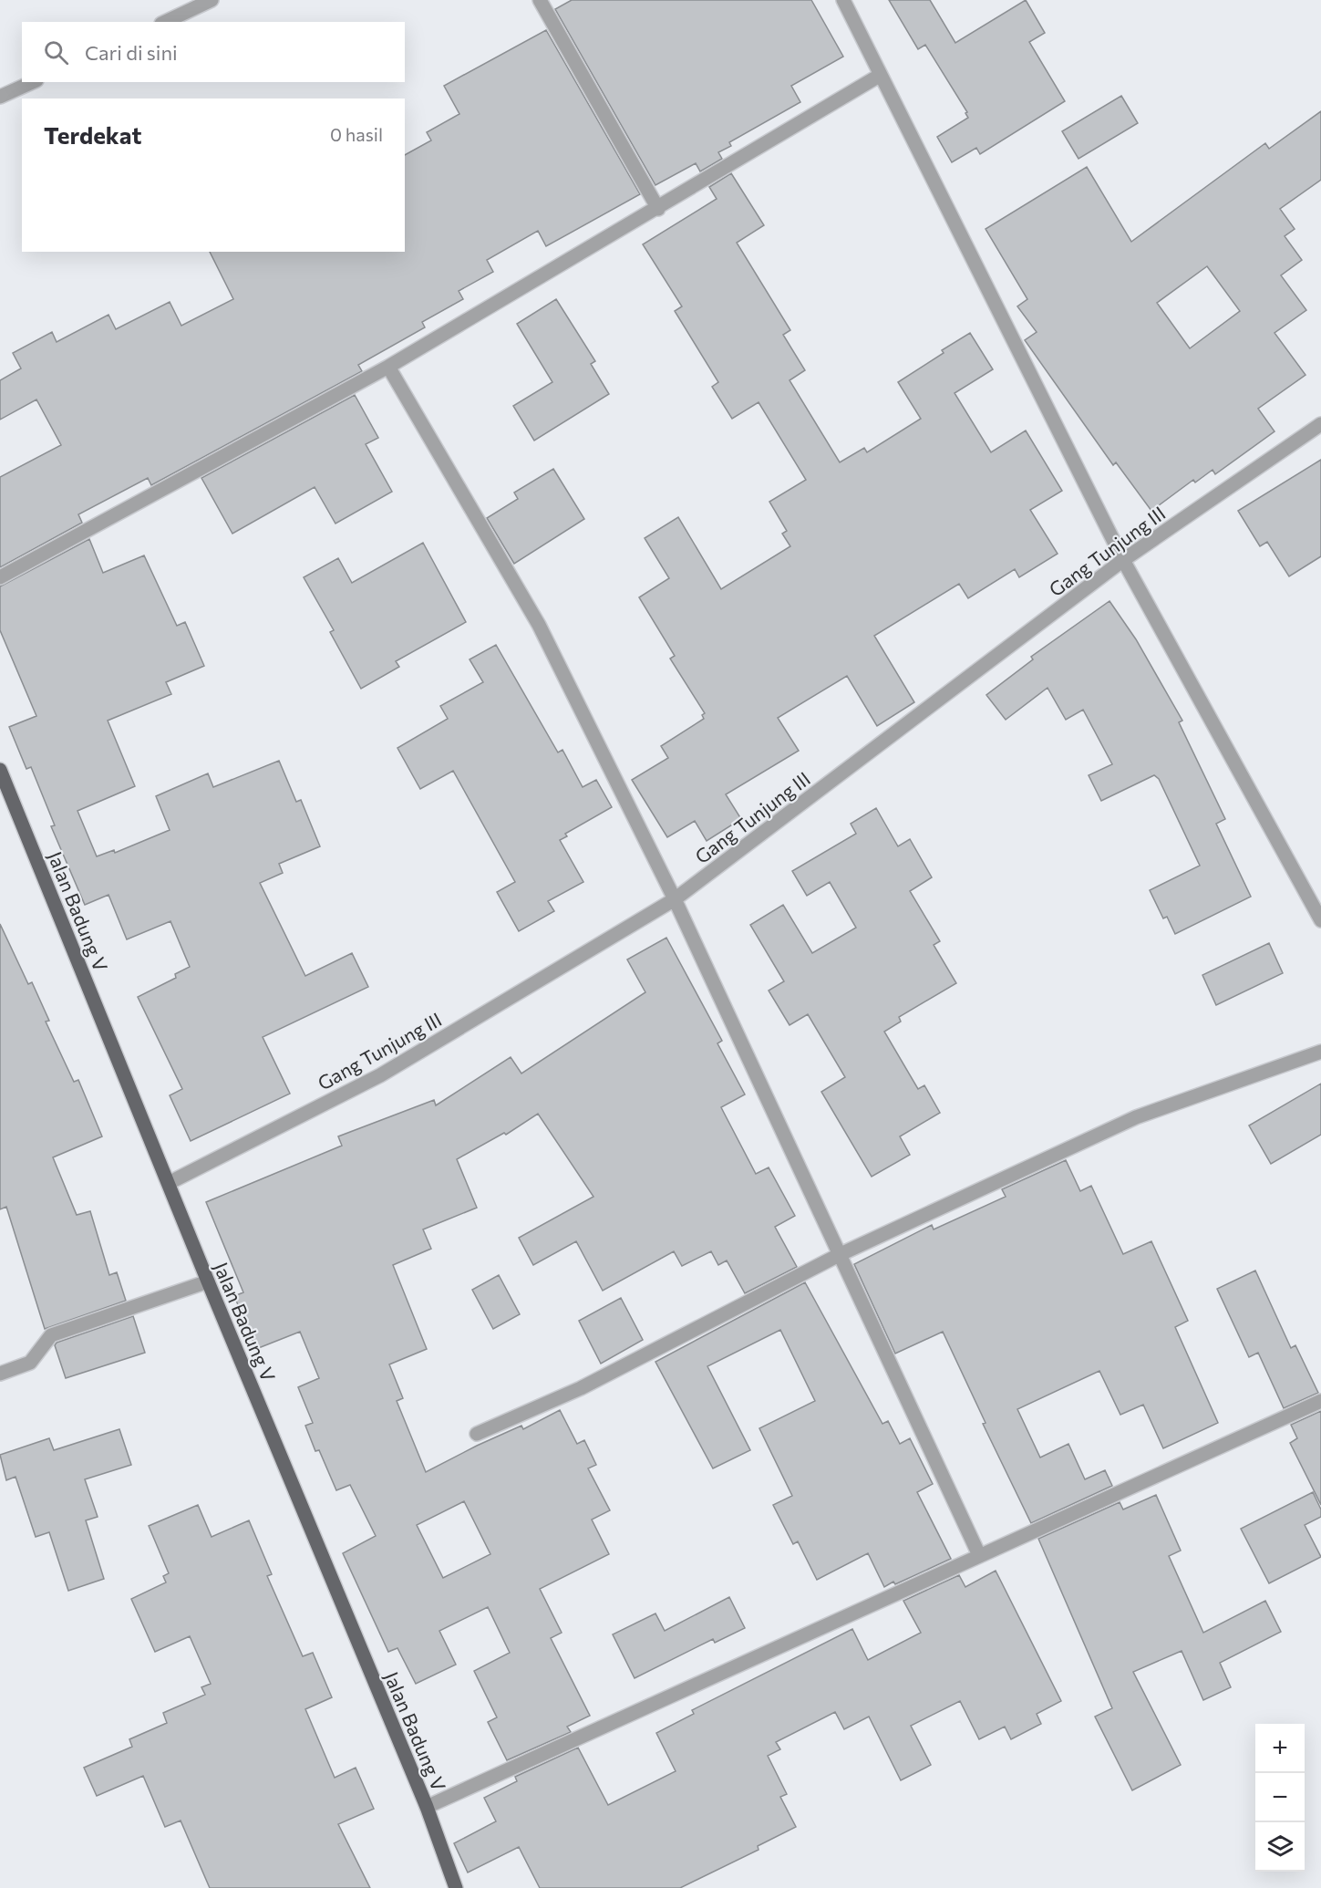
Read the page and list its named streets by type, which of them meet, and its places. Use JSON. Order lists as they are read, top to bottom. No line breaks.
{"streets":{"main road":["Jalan Badung V"],"street":["Gang Tunjung III"]},"crossings":[["Gang Tunjung III","Jalan Badung V"]],"page":{"search":"Cari di sini","heading":["Terdekat","0 hasil"],"map_buttons":["+","−"]}}
